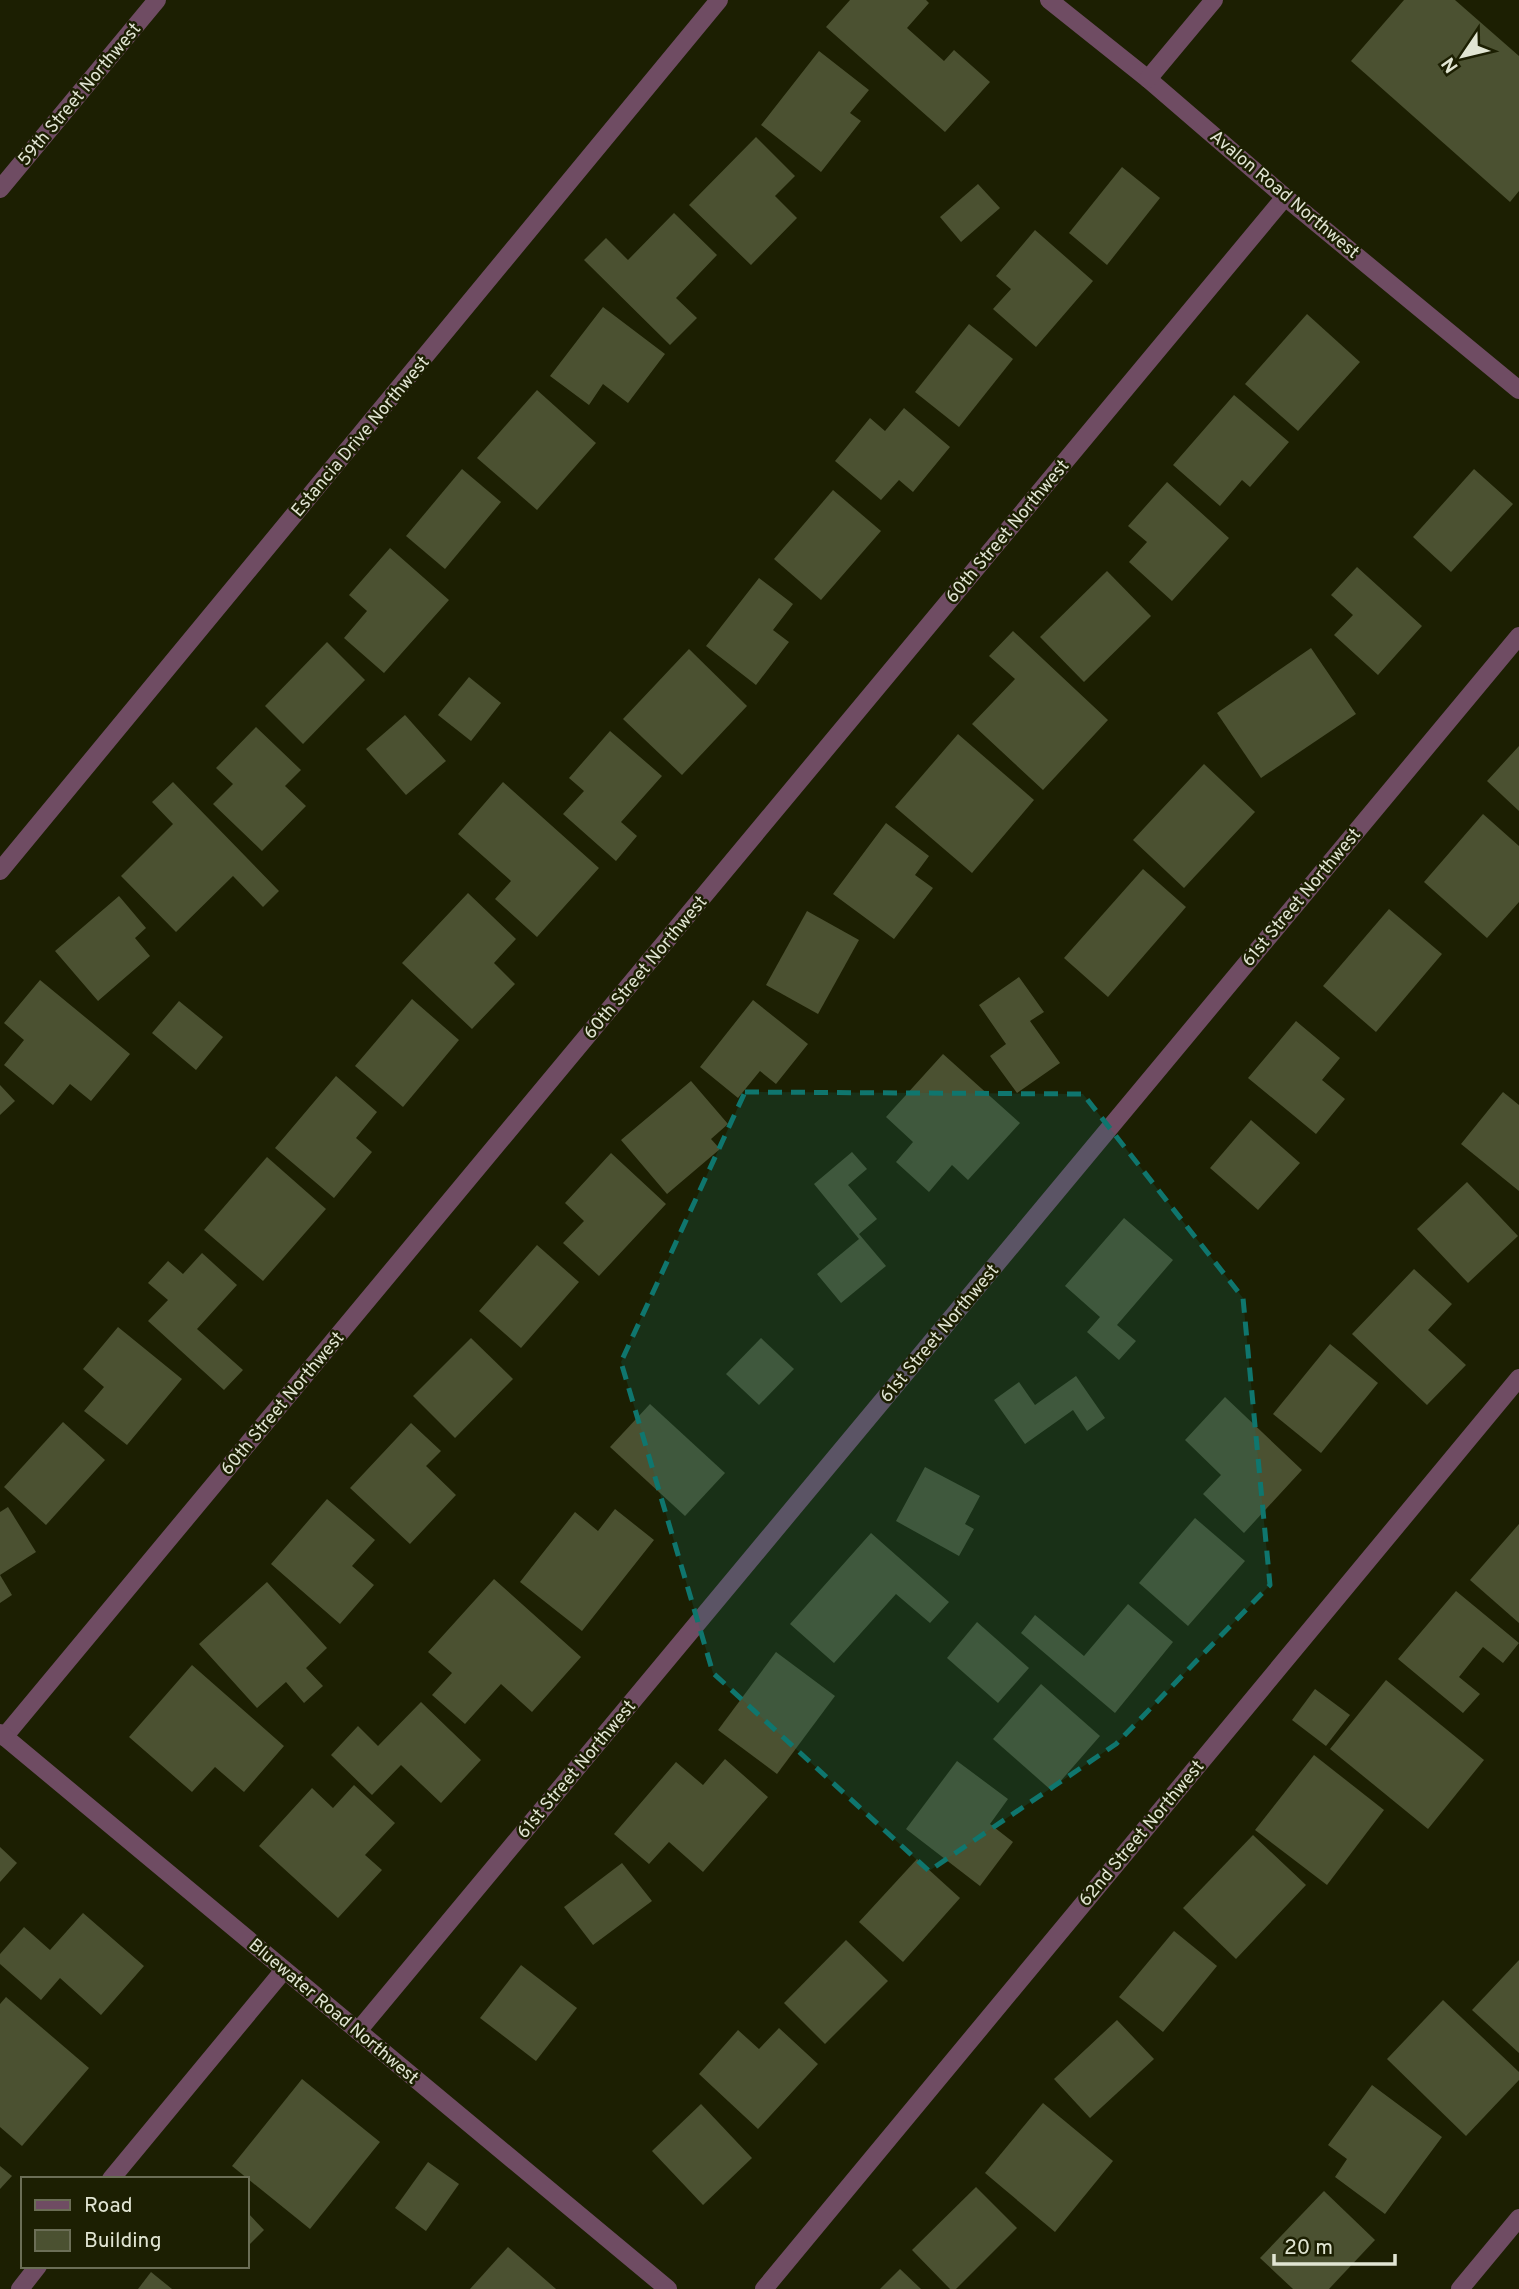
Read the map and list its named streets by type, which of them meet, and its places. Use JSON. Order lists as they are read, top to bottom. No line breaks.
{"streets":{"street":["59th Street Northwest","Avalon Road Northwest","Estancia Drive Northwest","60th Street Northwest","61st Street Northwest","62nd Street Northwest","Bluewater Road Northwest"]},"crossings":[["Avalon Road Northwest","60th Street Northwest"],["60th Street Northwest","Bluewater Road Northwest"],["61st Street Northwest","Bluewater Road Northwest"]],"legend":["Road","Building"],"scale_bar":"20 m","north":"bottom left"}
